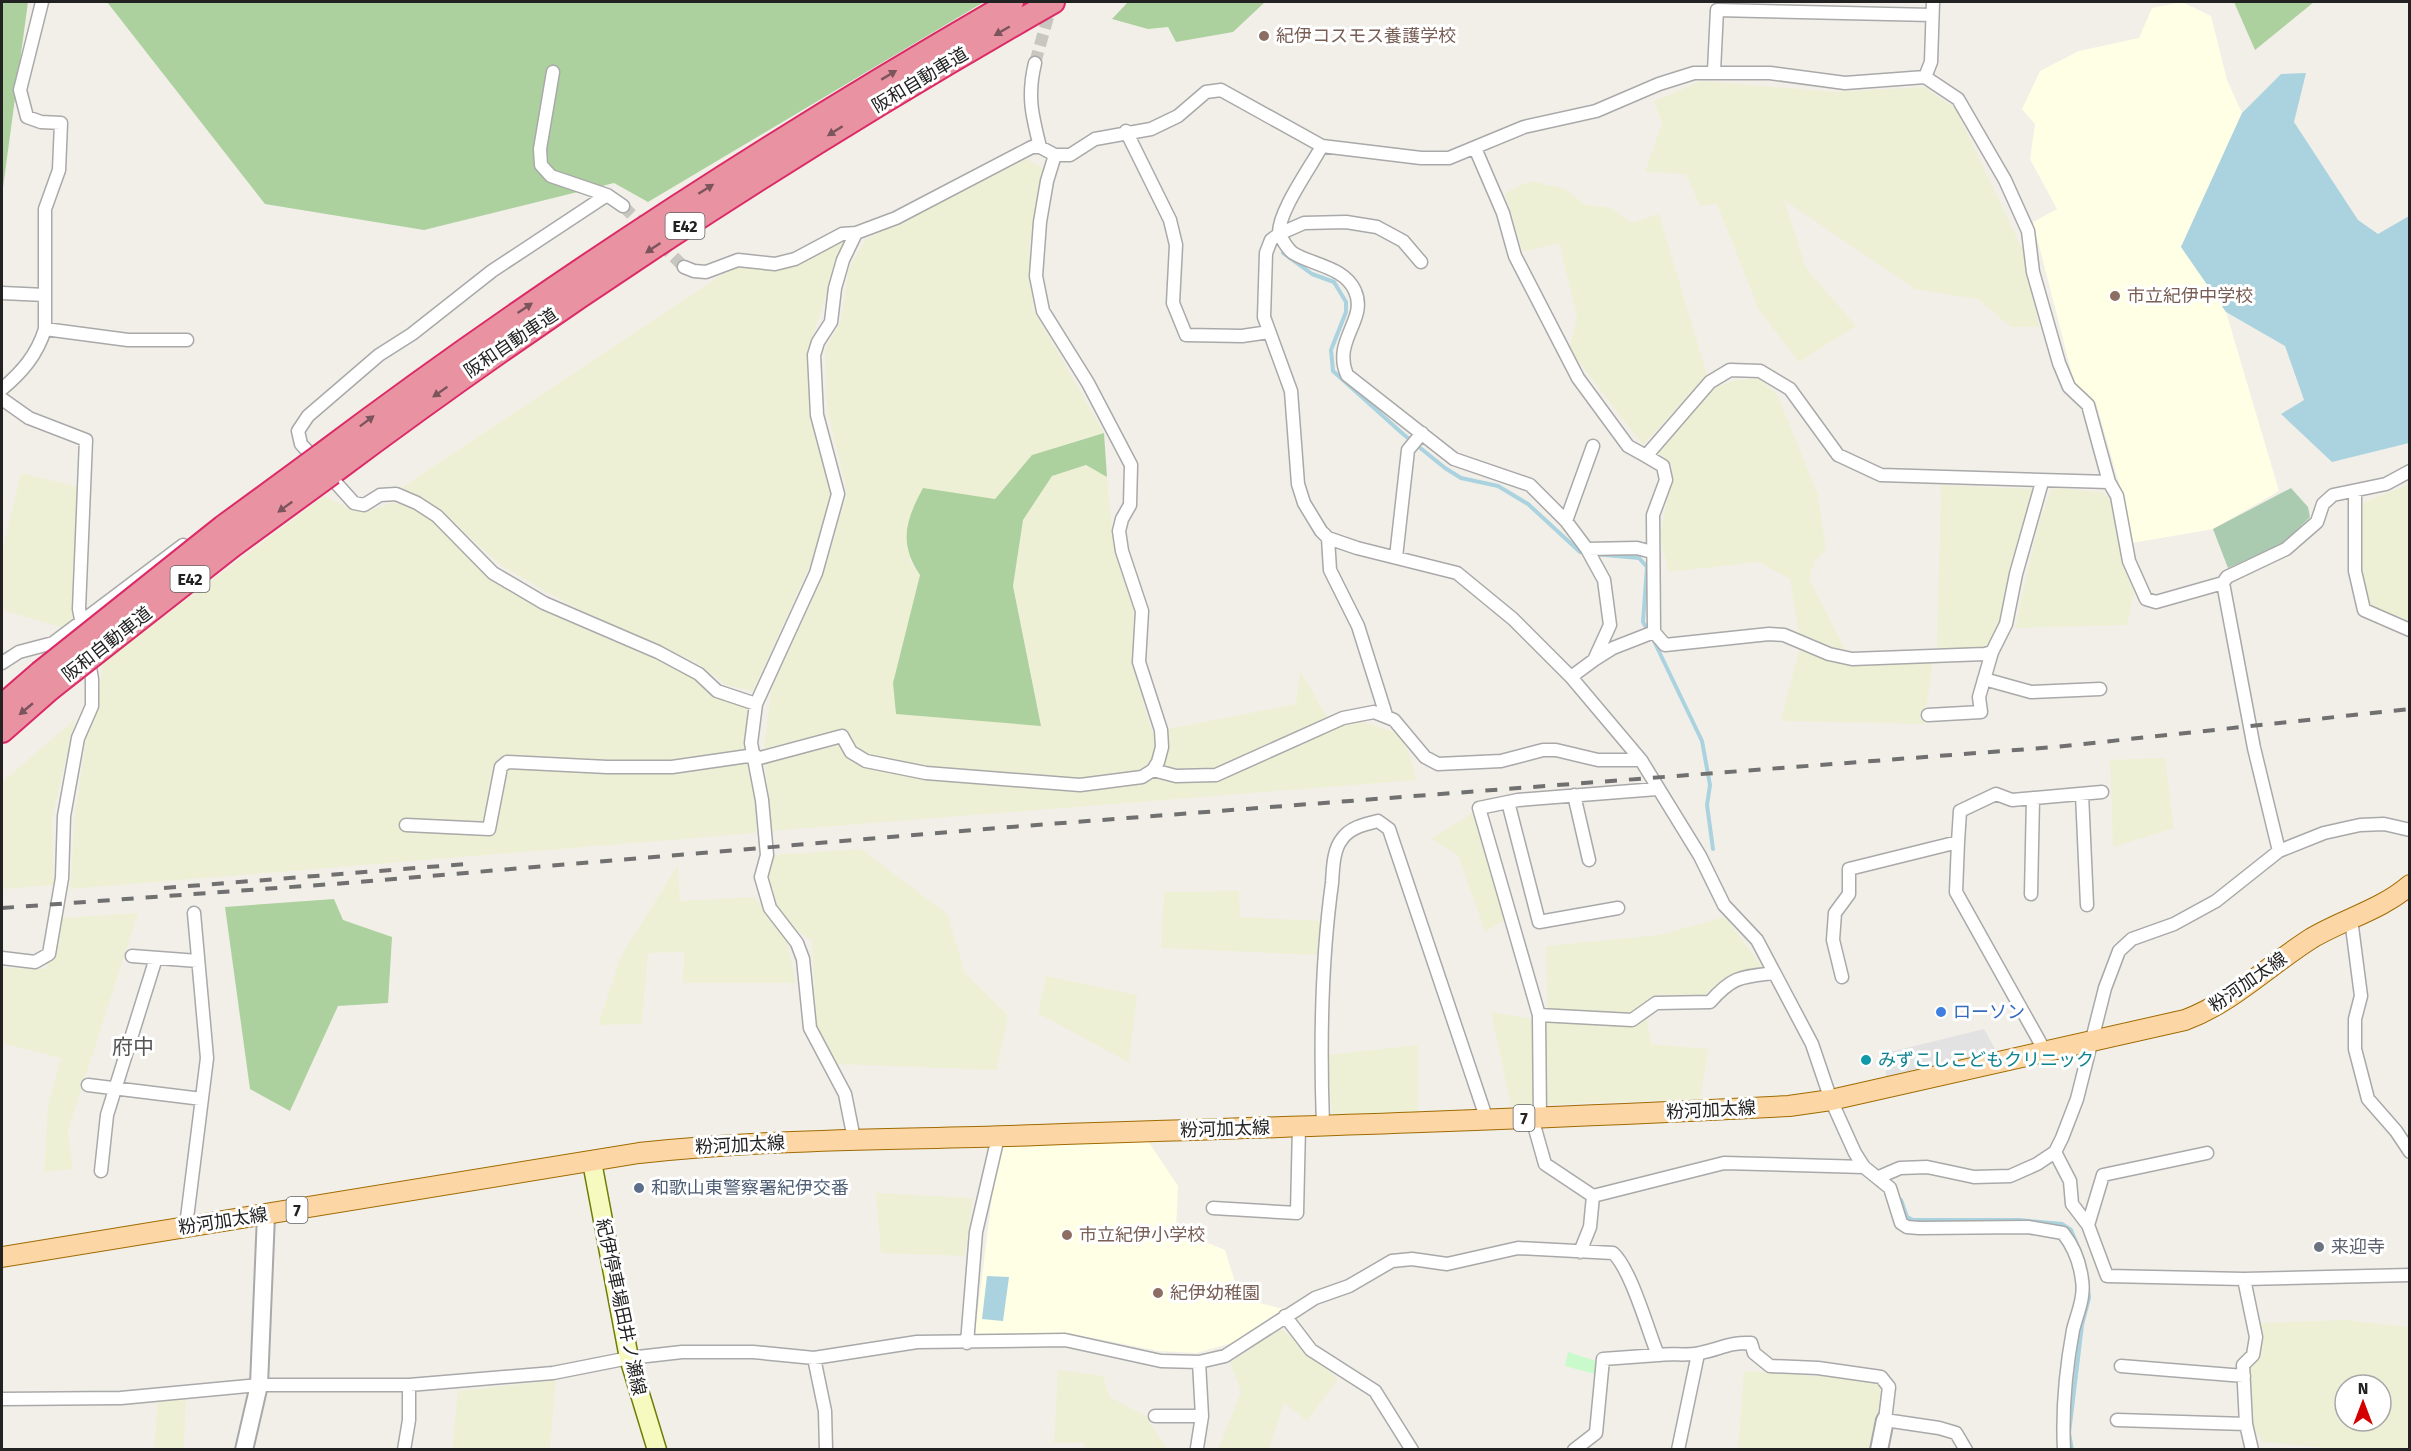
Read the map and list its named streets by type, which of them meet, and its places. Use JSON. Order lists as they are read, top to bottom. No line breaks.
{"streets":{"highway":["阪和自動車道","E42"],"main road":["粉河加太線","7","紀伊停車場田井ノ瀬線"]},"crossings":[["粉河加太線","紀伊停車場田井ノ瀬線"]],"districts":["府中"],"places":["紀伊コスモス養護学校","市立紀伊中学校","ローソン","みずこしこどもクリニック","和歌山東警察署紀伊交番","市立紀伊小学校","来迎寺","紀伊幼稚園"],"north":"top"}
